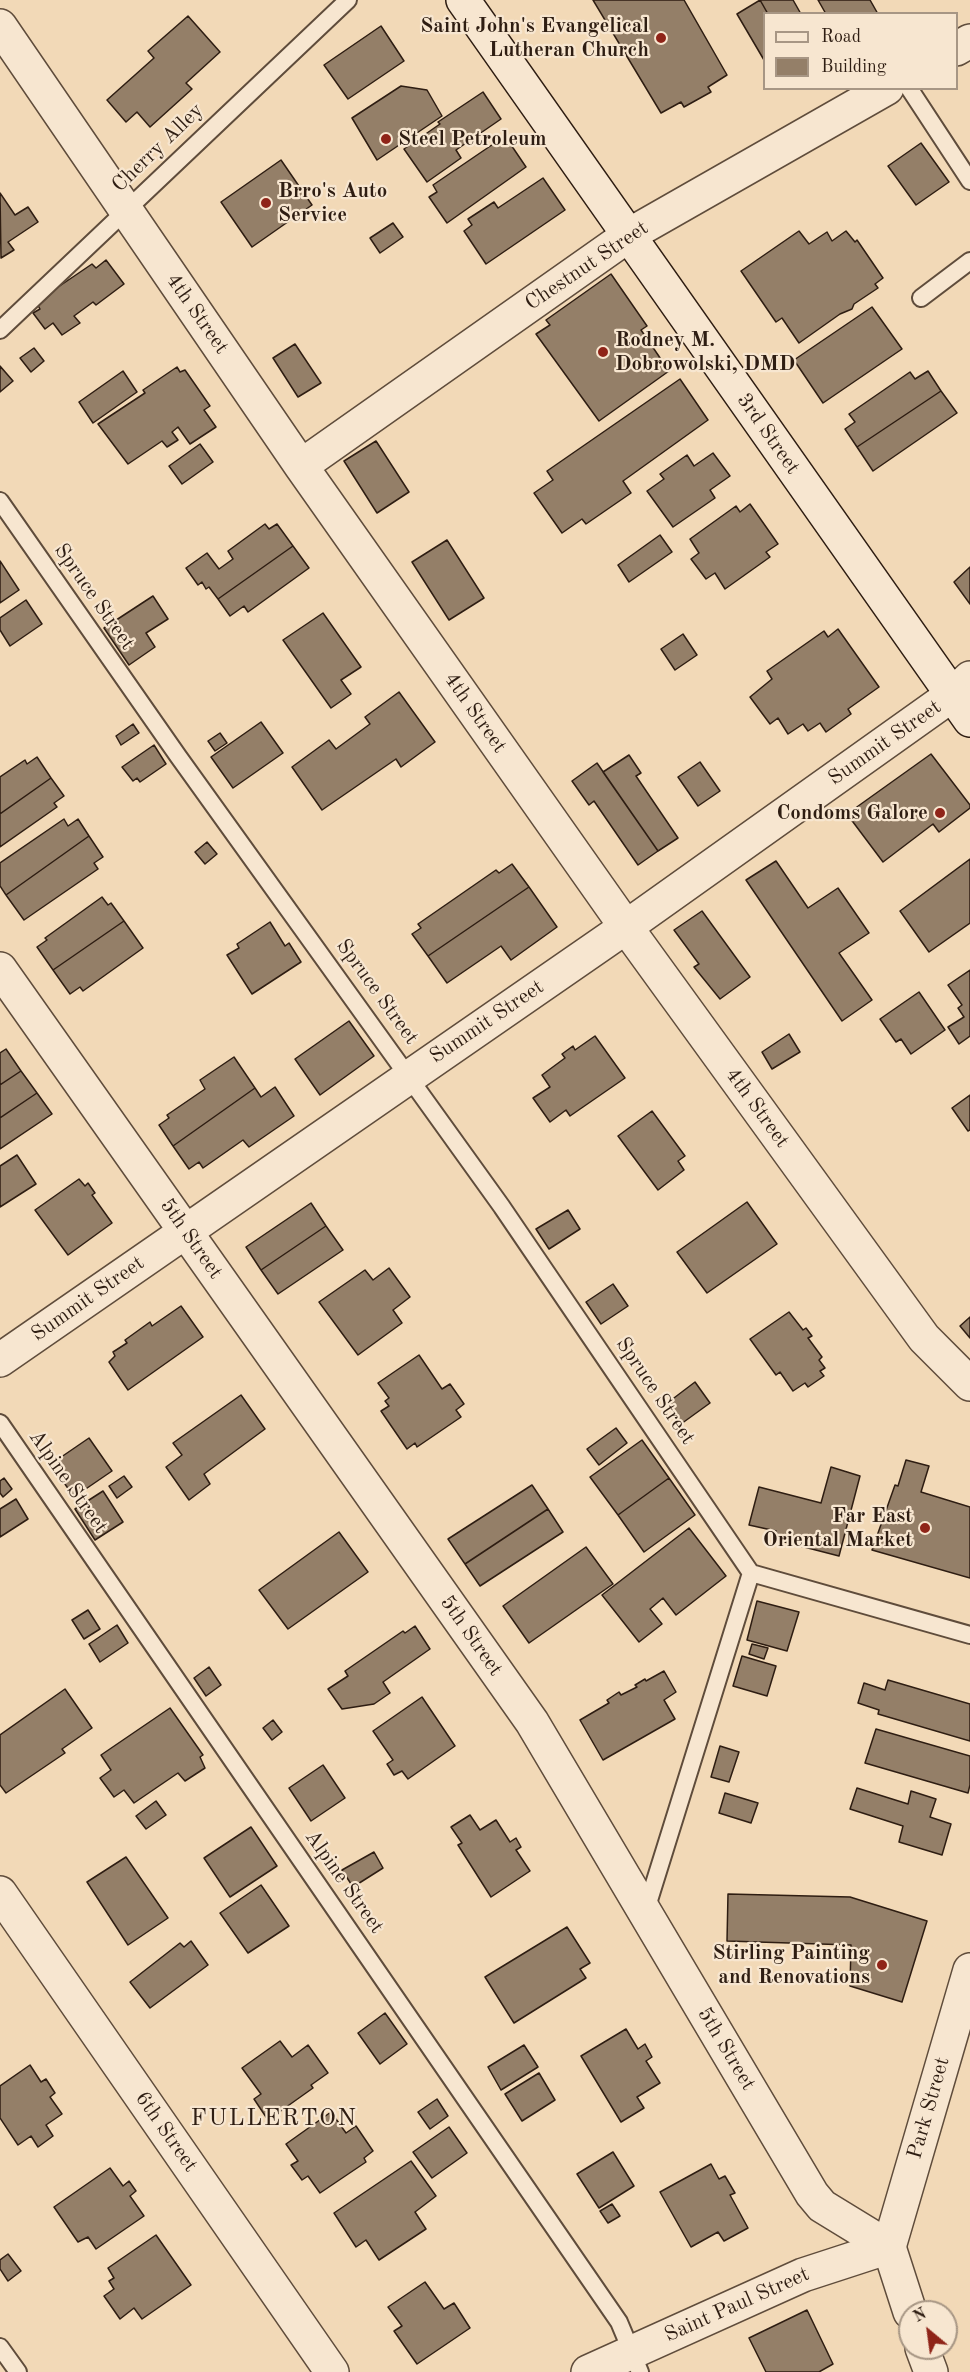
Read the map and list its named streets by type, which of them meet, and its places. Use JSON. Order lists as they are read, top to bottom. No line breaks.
{"streets":{"street":["Chestnut Street","4th Street","3rd Street","Summit Street","5th Street","Park Street","6th Street","Saint Paul Street"],"lane":["Cherry Alley","Spruce Street","Alpine Street"]},"crossings":[["Cherry Alley","4th Street"],["Chestnut Street","4th Street"],["Chestnut Street","3rd Street"],["4th Street","Summit Street"],["3rd Street","Summit Street"],["Spruce Street","Summit Street"],["Summit Street","5th Street"],["5th Street","Park Street"],["5th Street","Saint Paul Street"],["Alpine Street","Saint Paul Street"],["Park Street","Saint Paul Street"]],"districts":["FULLERTON"],"places":["Saint John's Evangelical Lutheran Church","Steel Petroleum","Brro's Auto Service","Rodney M. Dobrowolski, DMD","Condoms Galore","Far East Oriental Market","Stirling Painting and Renovations"],"legend":["Road","Building"],"north":"top left"}
